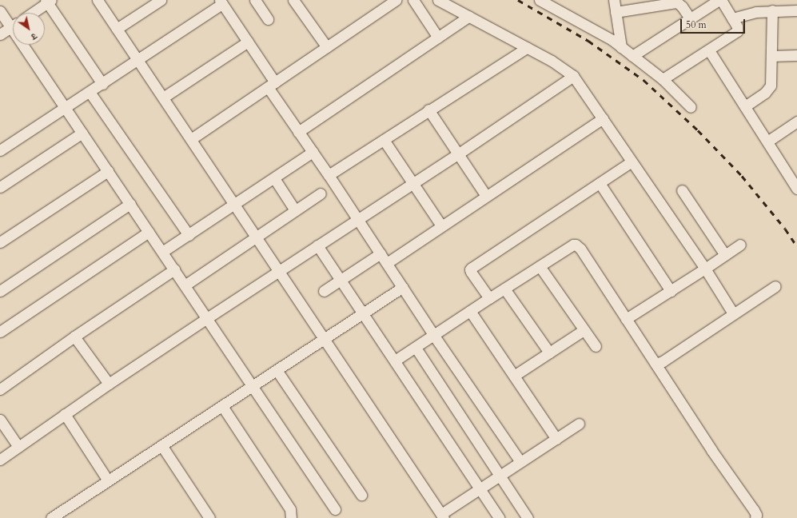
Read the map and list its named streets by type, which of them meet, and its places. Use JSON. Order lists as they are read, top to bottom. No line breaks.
{"scale_bar":"50 m","north":"bottom right"}
